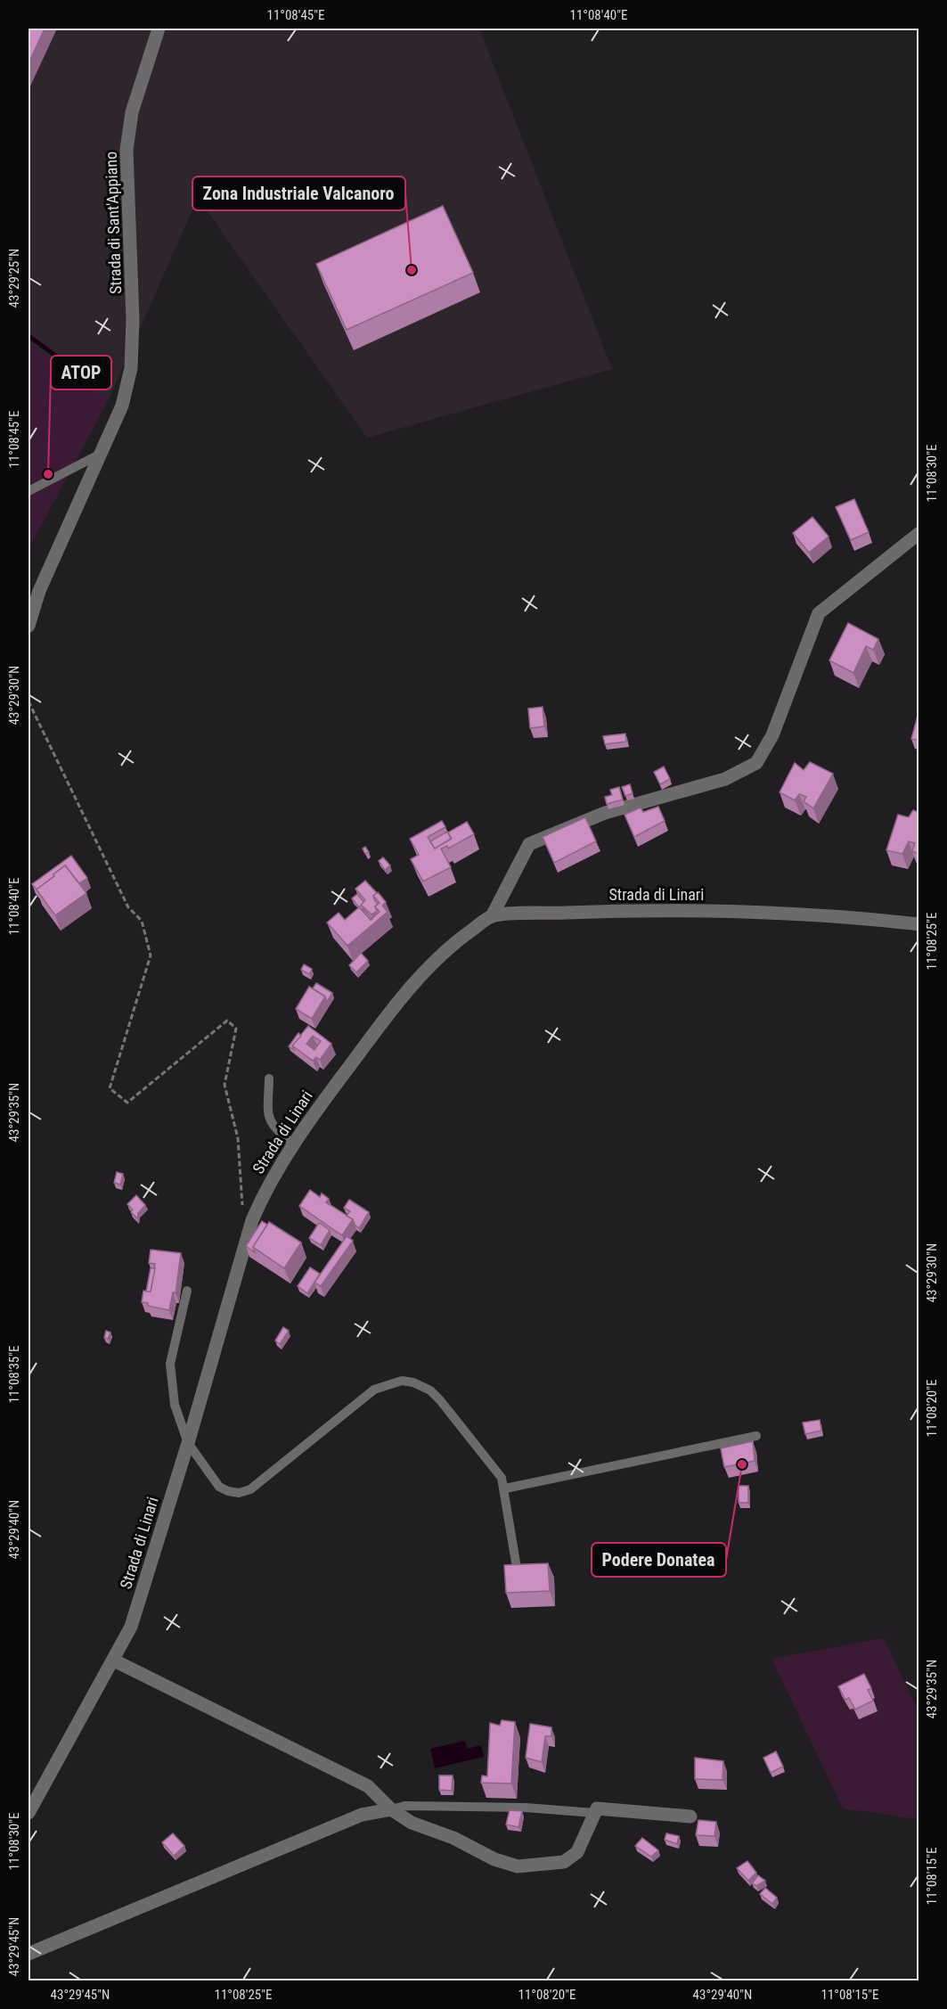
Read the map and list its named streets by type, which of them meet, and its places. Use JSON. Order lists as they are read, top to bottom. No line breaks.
{"streets":{"street":["Strada di Sant'Appiano","Strada di Linari"]},"places":["Zona Industriale Valcanoro","ATOP","Podere Donatea"],"coordinates":["11°08'45\"E","11°08'40\"E","43°29'25\"N","11°08'30\"E","43°29'30\"N","11°08'25\"E","43°29'35\"N","11°08'35\"E","11°08'20\"E","43°29'40\"N","11°08'15\"E","43°29'45\"N"]}
